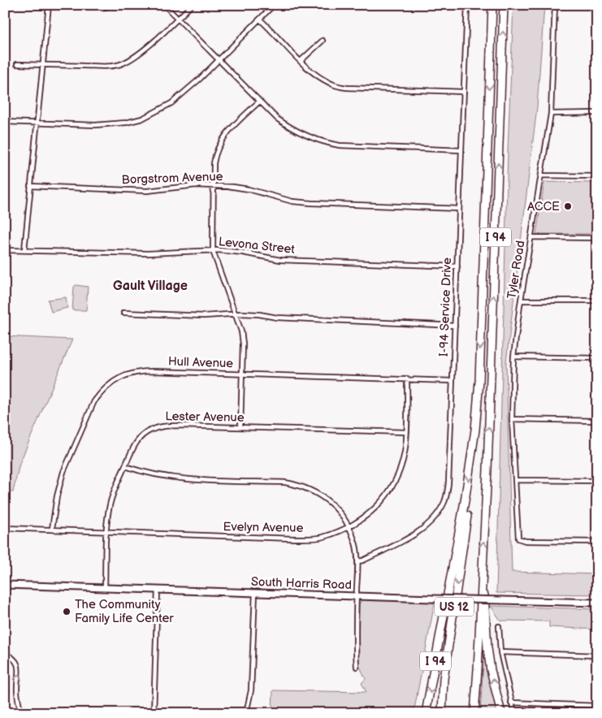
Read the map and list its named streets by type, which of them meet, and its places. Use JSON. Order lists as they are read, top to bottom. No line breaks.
{"streets":{"highway":["I 94","US 12"],"main road":["South Harris Road"],"street":["Borgstrom Avenue","Levona Street","Tyler Road","I-94 Service Drive","Hull Avenue","Lester Avenue","Evelyn Avenue"]},"crossings":[["Borgstrom Avenue","I-94 Service Drive"],["I 94","US 12"],["Levona Street","I-94 Service Drive"],["I-94 Service Drive","Hull Avenue"],["Hull Avenue","Evelyn Avenue"],["Lester Avenue","Evelyn Avenue"],["Lester Avenue","South Harris Road"]],"districts":["Gault Village"],"places":["ACCE","The Community Family Life Center"]}
